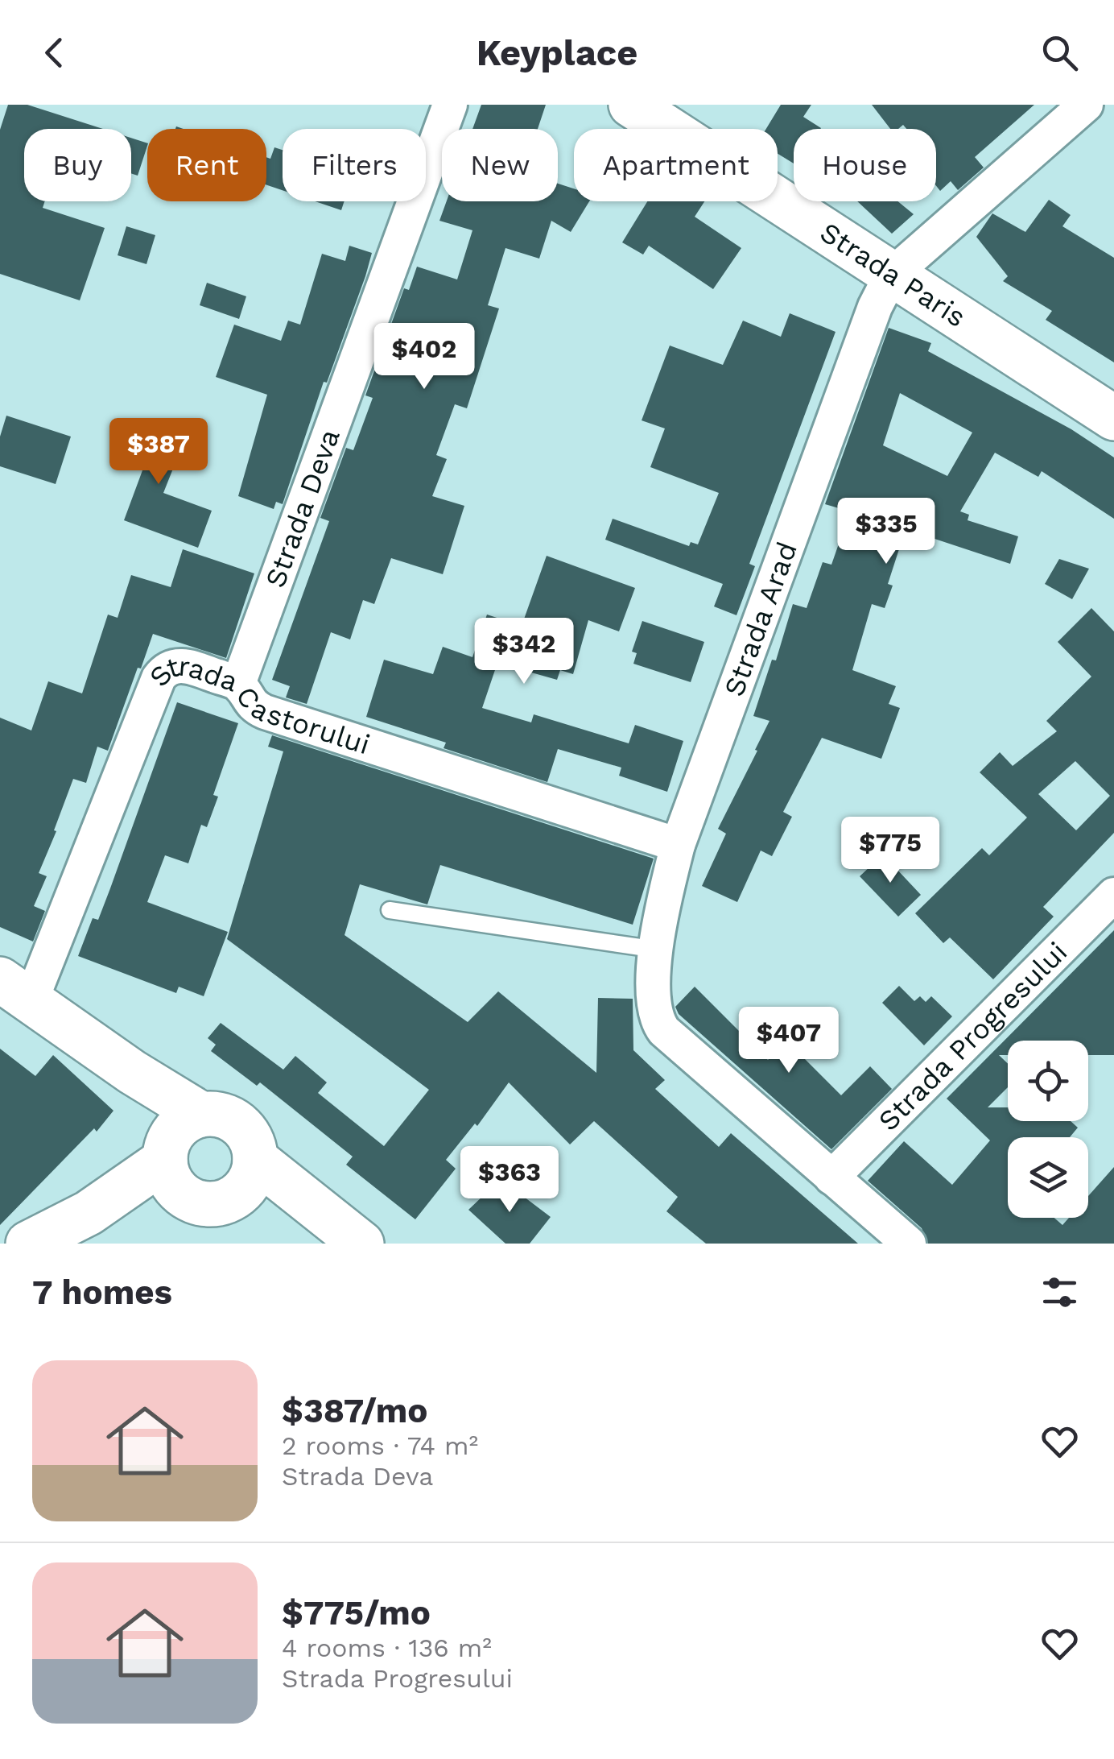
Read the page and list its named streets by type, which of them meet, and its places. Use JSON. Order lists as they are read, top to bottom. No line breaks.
{"streets":{"street":["Strada Paris","Strada Deva","Strada Arad","Strada Castorului","Strada Progresului"]},"crossings":[["Strada Paris","Strada Arad"],["Strada Deva","Strada Castorului"],["Strada Arad","Strada Castorului"],["Strada Arad","Strada Progresului"]],"page":{"header":"Keyplace","chip":["Buy","Rent","Filters","New","Apartment","House"],"price":["$402","$387","$335","$342","$775","$407","$363"],"heading":"7 homes","list":[{"name":"$387/mo","note":"2 rooms · 74 m² · Strada Deva"},{"name":"$775/mo","note":"4 rooms · 136 m² · Strada Progresului"}]}}
